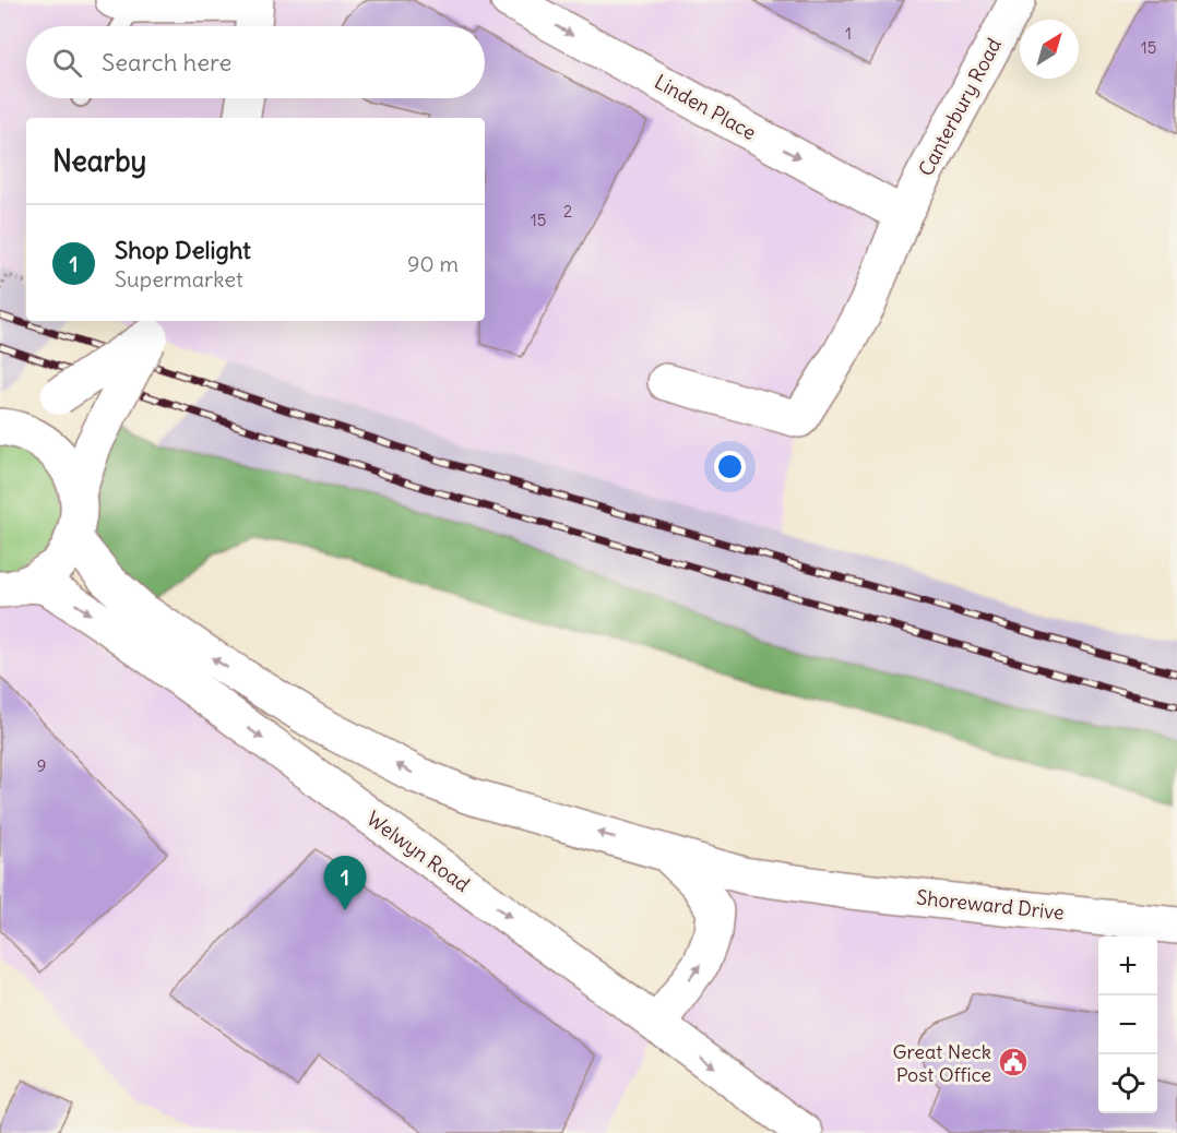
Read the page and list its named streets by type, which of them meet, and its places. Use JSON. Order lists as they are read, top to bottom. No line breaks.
{"streets":{"street":["Linden Place","Canterbury Road","Welwyn Road","Shoreward Drive"]},"crossings":[["Linden Place","Canterbury Road"]],"one_way":["Linden Place"],"places":{"public building":["Great Neck Post Office"]},"house_numbers":["1","15","2","15","9"],"north":"top right","page":{"search":"Search here","heading":"Nearby","list":[{"mark":"1","name":"Shop Delight","note":"Supermarket","value":"90 m"}],"pins":"1","map_buttons":["+","−"]}}
